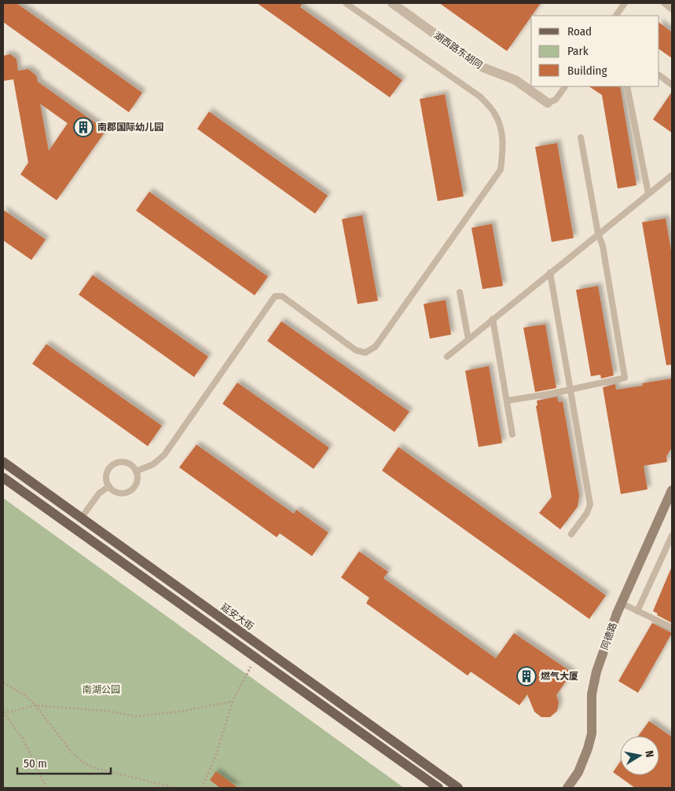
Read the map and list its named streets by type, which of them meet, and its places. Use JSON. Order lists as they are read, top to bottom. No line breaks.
{"streets":{"main road":["延安大街"],"street":["湖西路东胡同","同德路"]},"parks":["南湖公园"],"places":{"building":["南郡国际幼儿园","燃气大厦"]},"legend":["Road","Park","Building"],"scale_bar":"50 m","north":"right"}
